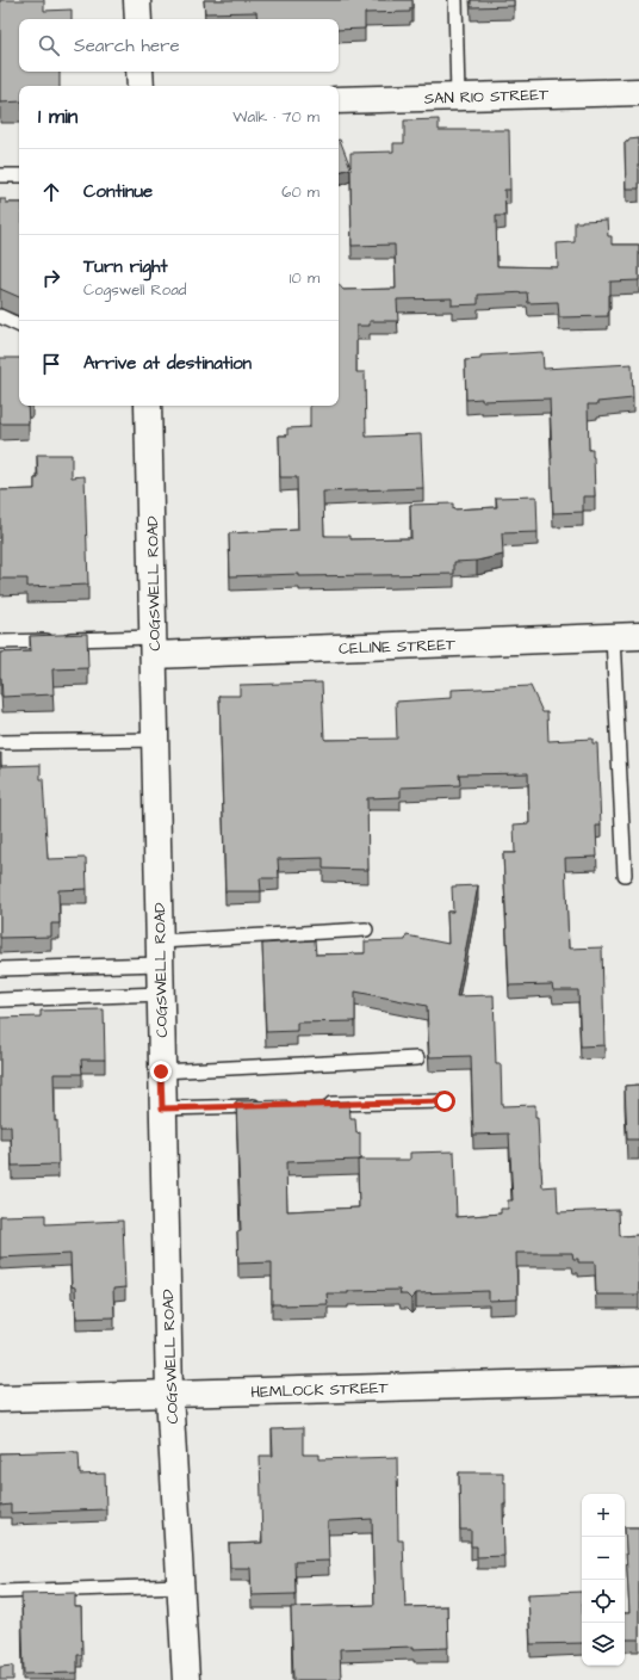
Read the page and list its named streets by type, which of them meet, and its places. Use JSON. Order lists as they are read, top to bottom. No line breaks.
{"streets":{"street":["SAN RIO STREET","COGSWELL ROAD","CELINE STREET","HEMLOCK STREET"]},"crossings":[["COGSWELL ROAD","CELINE STREET"],["COGSWELL ROAD","HEMLOCK STREET"]],"page":{"search":"Search here","heading":["1 min","Walk · 70 m"],"list":[["Continue","60 m"],["Turn right","Cogswell Road","10 m"],"Arrive at destination"],"map_buttons":["+","−"]}}
